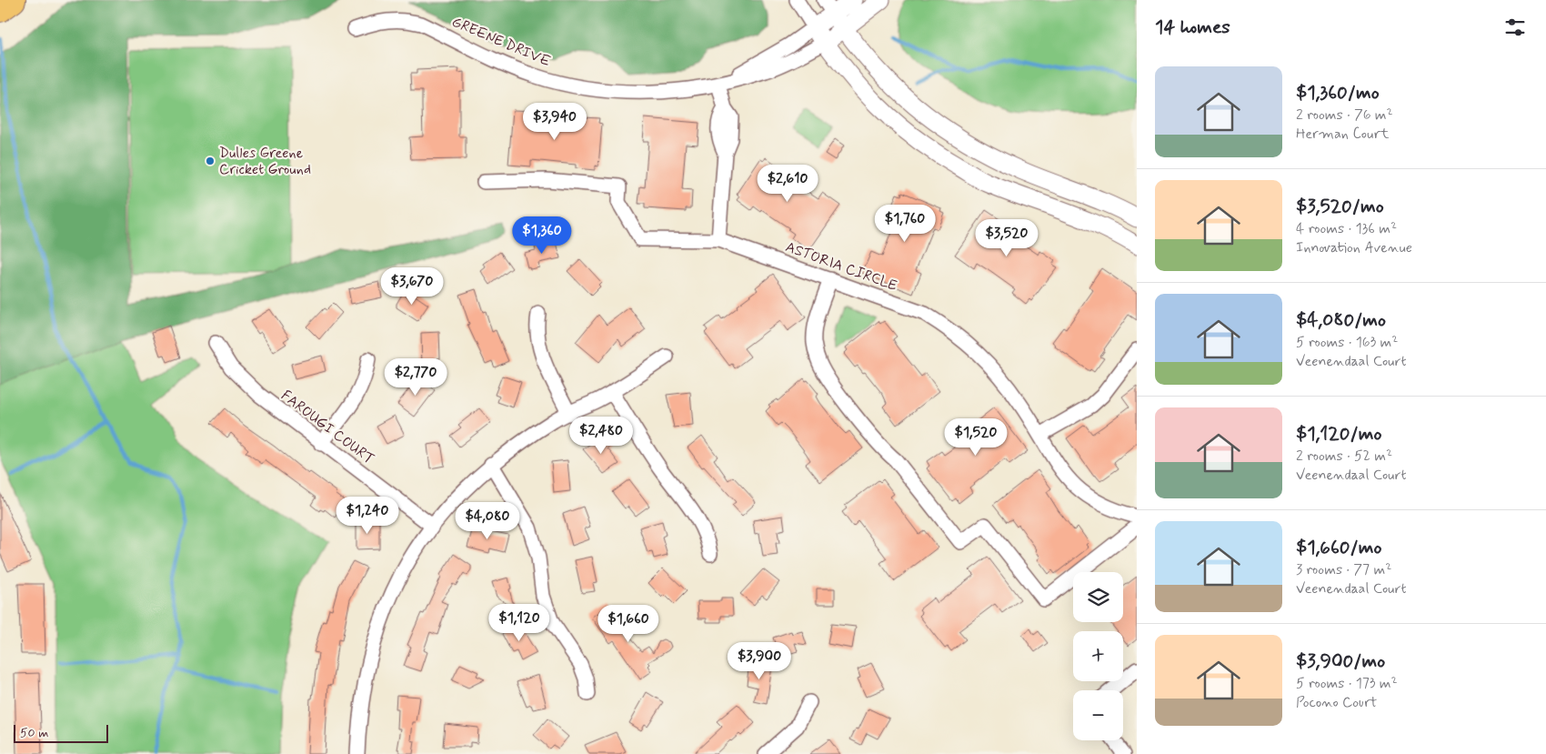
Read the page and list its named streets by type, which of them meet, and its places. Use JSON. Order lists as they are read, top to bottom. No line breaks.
{"streets":{"street":["GREENE DRIVE","ASTORIA CIRCLE","FAROUGI COURT"]},"places":["Dulles Greene Cricket Ground"],"scale_bar":"50 m","page":{"heading":"14 homes","list":[{"name":"$1,360/mo","note":"2 rooms · 76 m² · Herman Court"},{"name":"$3,520/mo","note":"4 rooms · 136 m² · Innovation Avenue"},{"name":"$4,080/mo","note":"5 rooms · 163 m² · Veenendaal Court"},{"name":"$1,120/mo","note":"2 rooms · 52 m² · Veenendaal Court"},{"name":"$1,660/mo","note":"3 rooms · 77 m² · Veenendaal Court"},{"name":"$3,900/mo","note":"5 rooms · 173 m² · Pocono Court"}],"price":["$3,940","$2,610","$1,760","$1,360","$3,520","$3,670","$2,770","$2,480","$1,520","$1,240","$4,080","$1,120","$1,660","$3,900"],"map_buttons":["+","−"],"scale":"50 m"}}
